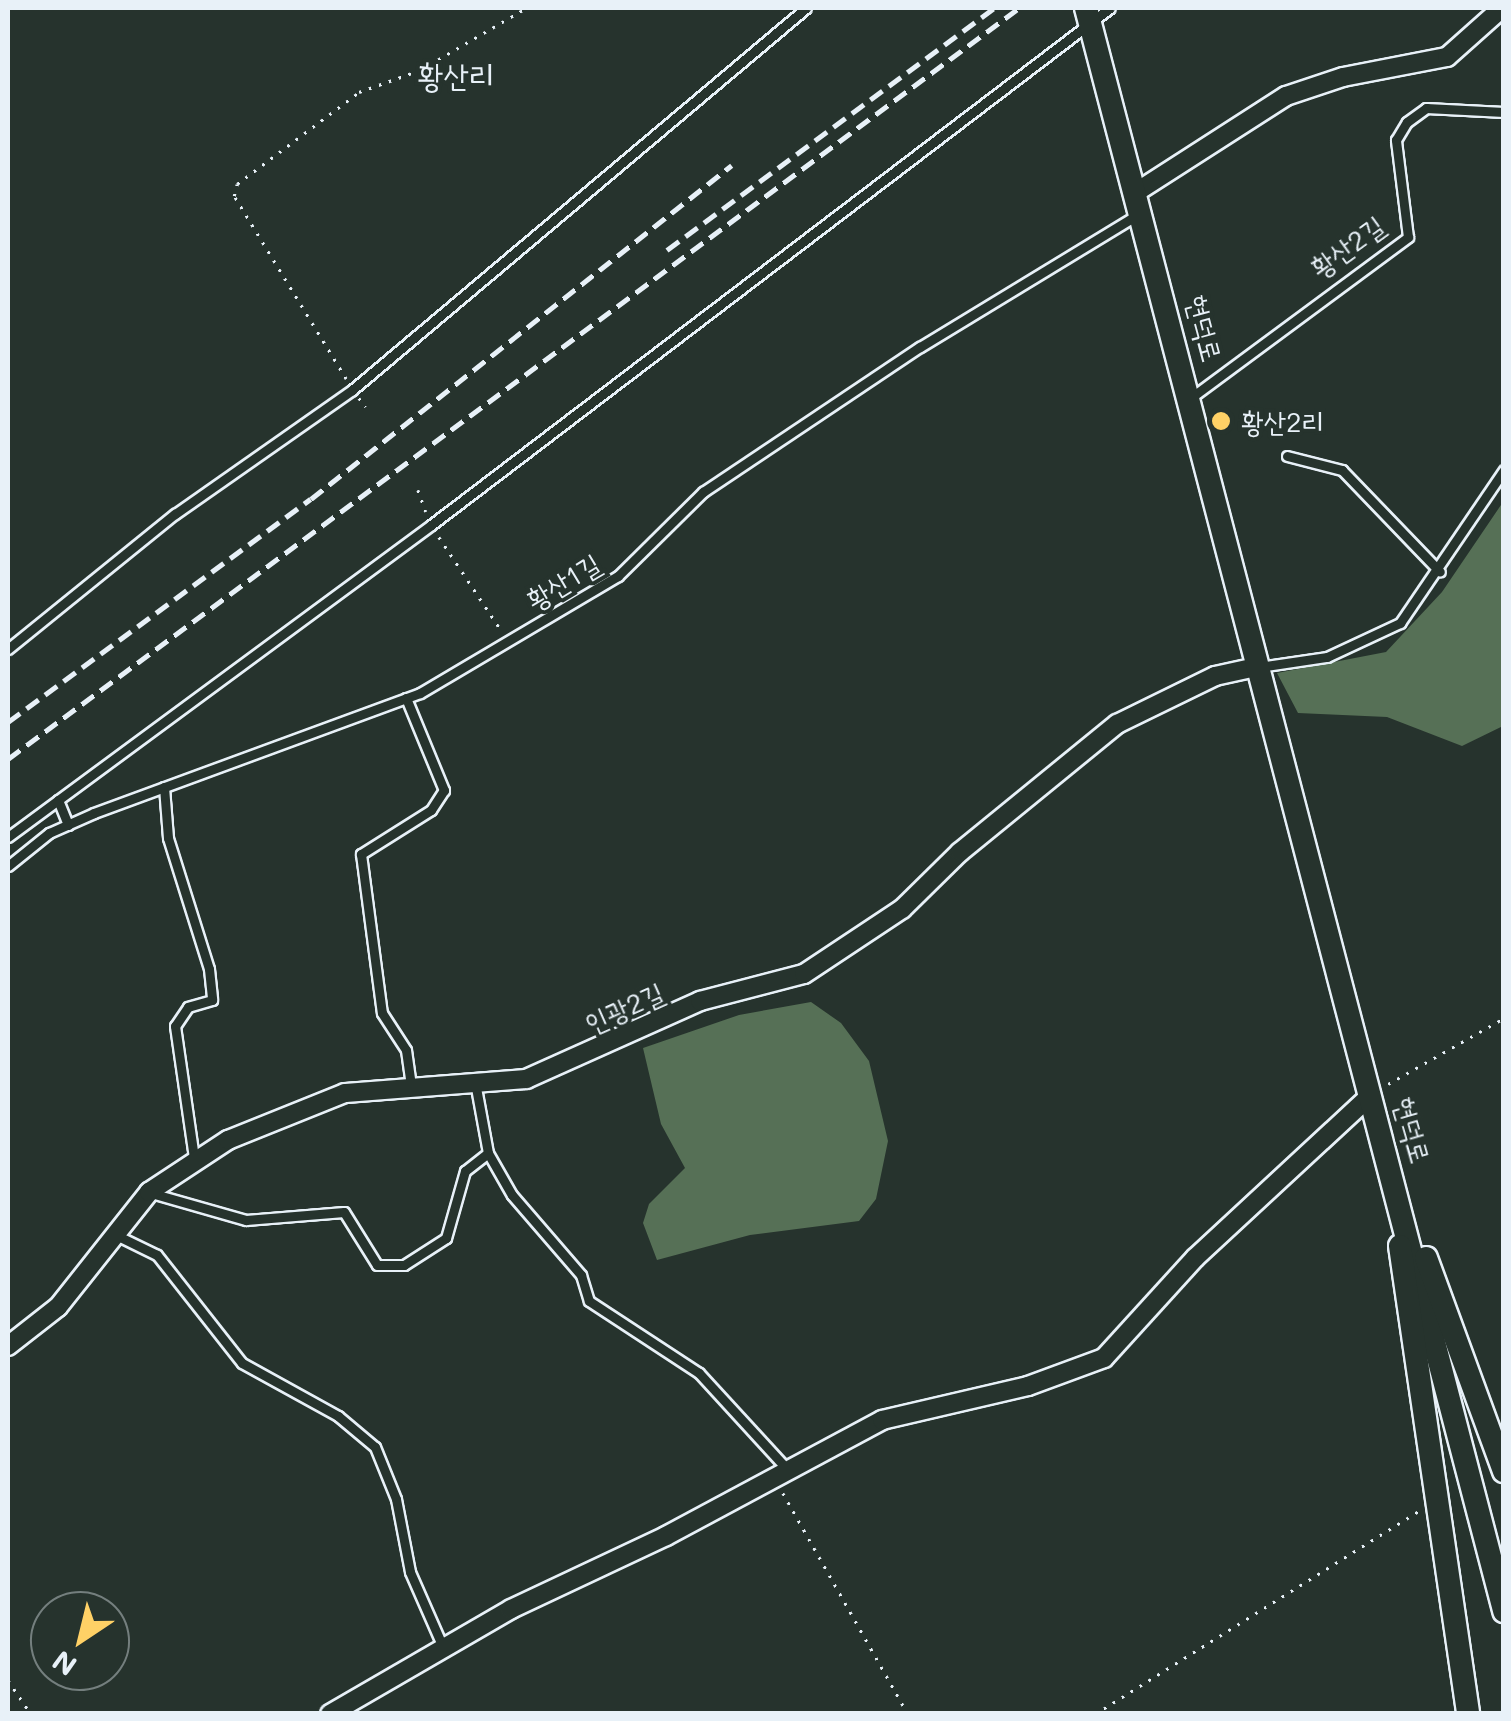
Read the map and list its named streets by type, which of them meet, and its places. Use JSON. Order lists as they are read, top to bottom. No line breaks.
{"streets":{"street":["현덕로","인광2길"],"lane":["황산2길","황산1길"]},"crossings":[["황산2길","현덕로"],["현덕로","황산1길"],["현덕로","인광2길"]],"districts":["황산리"],"places":["황산2리"],"north":"bottom left"}
